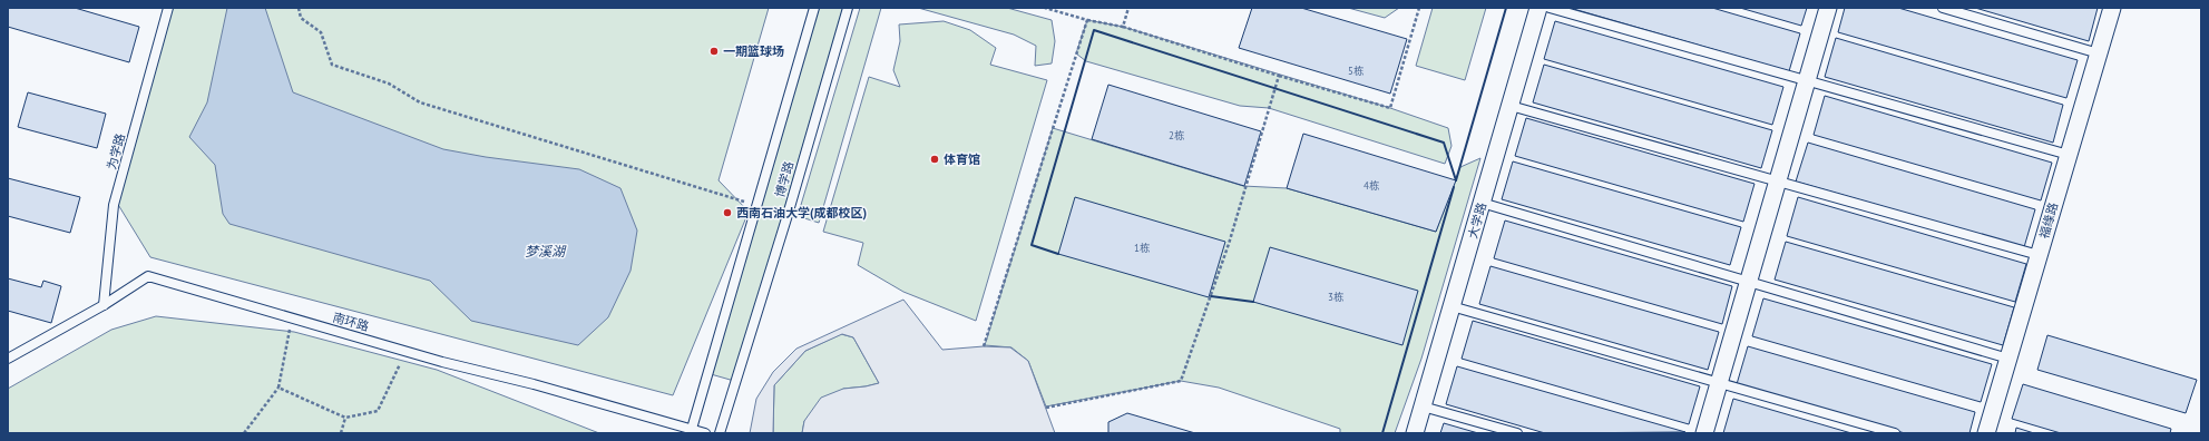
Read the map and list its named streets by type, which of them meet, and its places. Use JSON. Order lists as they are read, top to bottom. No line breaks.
{"streets":{"street":["大学路","福缘路"],"lane":["为学路","博学路","南环路"]},"crossings":[["为学路","南环路"],["博学路","南环路"]],"water":["梦溪湖"],"places":["一期篮球场","体育馆","西南石油大学(成都校区)"],"house_numbers":["5栋","2栋","4栋","1栋","3栋"]}
